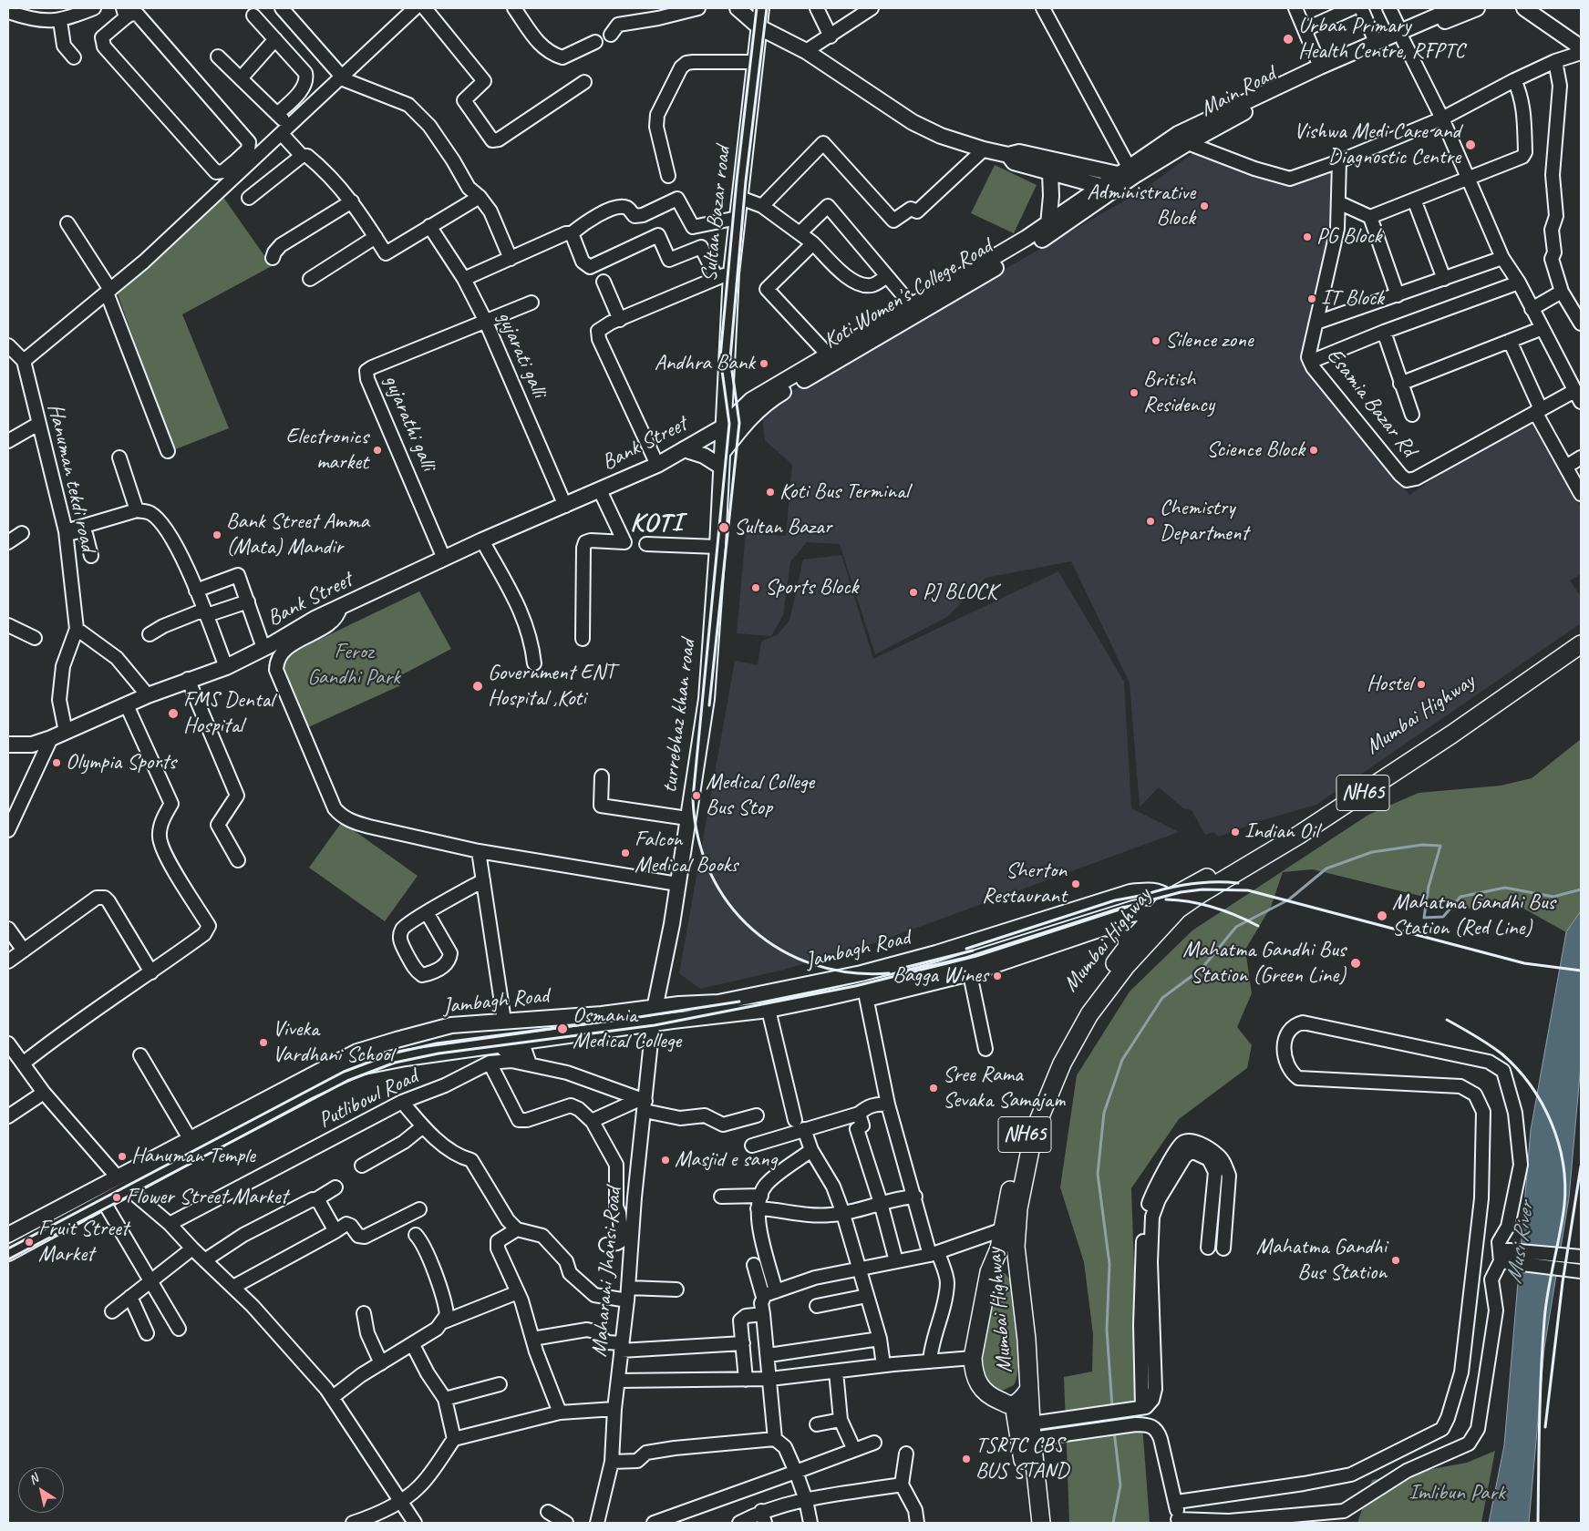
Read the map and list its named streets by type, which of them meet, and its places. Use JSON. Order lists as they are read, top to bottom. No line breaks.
{"streets":{"highway":["Mumbai Highway","NH65"],"main road":["Main Road","Sultan Bazar road","Koti Women's College Road","Bank Street","turrebhaz khan road","Jambagh Road"],"street":["gujarati galli","Esamia Bazar Rd","gujarathi galli","Hanuman tekdi road","Putlibowl Road","Maharani Jhansi Road"]},"crossings":[["Main Road","Koti Women's College Road"],["Sultan Bazar road","Koti Women's College Road"],["Sultan Bazar road","Bank Street"],["Sultan Bazar road","turrebhaz khan road"],["Koti Women's College Road","Bank Street"],["Koti Women's College Road","turrebhaz khan road"],["gujarati galli","gujarathi galli"],["gujarati galli","Bank Street"],["gujarathi galli","Bank Street"],["Bank Street","Hanuman tekdi road"],["Bank Street","turrebhaz khan road"],["Mumbai Highway","Jambagh Road"],["turrebhaz khan road","Jambagh Road"],["Jambagh Road","Maharani Jhansi Road"],["Putlibowl Road","Maharani Jhansi Road"]],"districts":["KOTI"],"water":["Musi River"],"parks":["Feroz Gandhi Park","Imlibun Park"],"places":["Urban Primary Health Centre, RFPTC","Vishwa Medi Care and Diagnostic Centre","Administrative Block","PG Block","IT Block","Silence zone","Andhra Bank","British Residency","Electronics market","Science Block","Koti Bus Terminal","Chemistry Department","Sultan Bazar","Bank Street Amma (Mata) Mandir","Sports Block","PJ BLOCK","Hostel","Government ENT Hospital ,Koti","FMS Dental Hospital","Olympia Sports","Medical College Bus Stop","Indian Oil","Falcon Medical Books","Sherton Restaurant","Mahatma Gandhi Bus Station (Red Line)","Mahatma Gandhi Bus Station (Green Line)","Bagga Wines","Osmania Medical College","Viveka Vardhani School","Sree Rama Sevaka Samajam","Hanuman Temple","Masjid e sang","Flower Street Market","Fruit Street Market","Mahatma Gandhi Bus Station","TSRTC CBS BUS STAND"],"north":"top left"}
